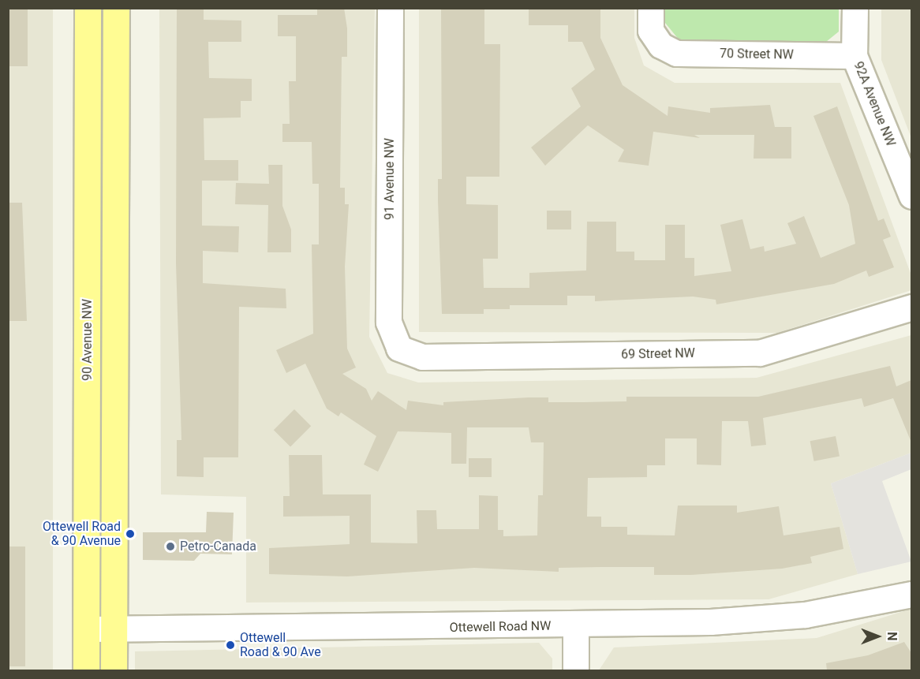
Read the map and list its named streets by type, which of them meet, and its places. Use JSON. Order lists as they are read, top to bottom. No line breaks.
{"streets":{"main road":["90 Avenue NW"],"street":["70 Street NW","92A Avenue NW","91 Avenue NW","69 Street NW","Ottewell Road NW"]},"crossings":[["70 Street NW","92A Avenue NW"],["91 Avenue NW","69 Street NW"],["90 Avenue NW","Ottewell Road NW"]],"places":["Ottewell Road & 90 Avenue","Petro-Canada","Ottewell Road & 90 Ave"],"north":"right"}
